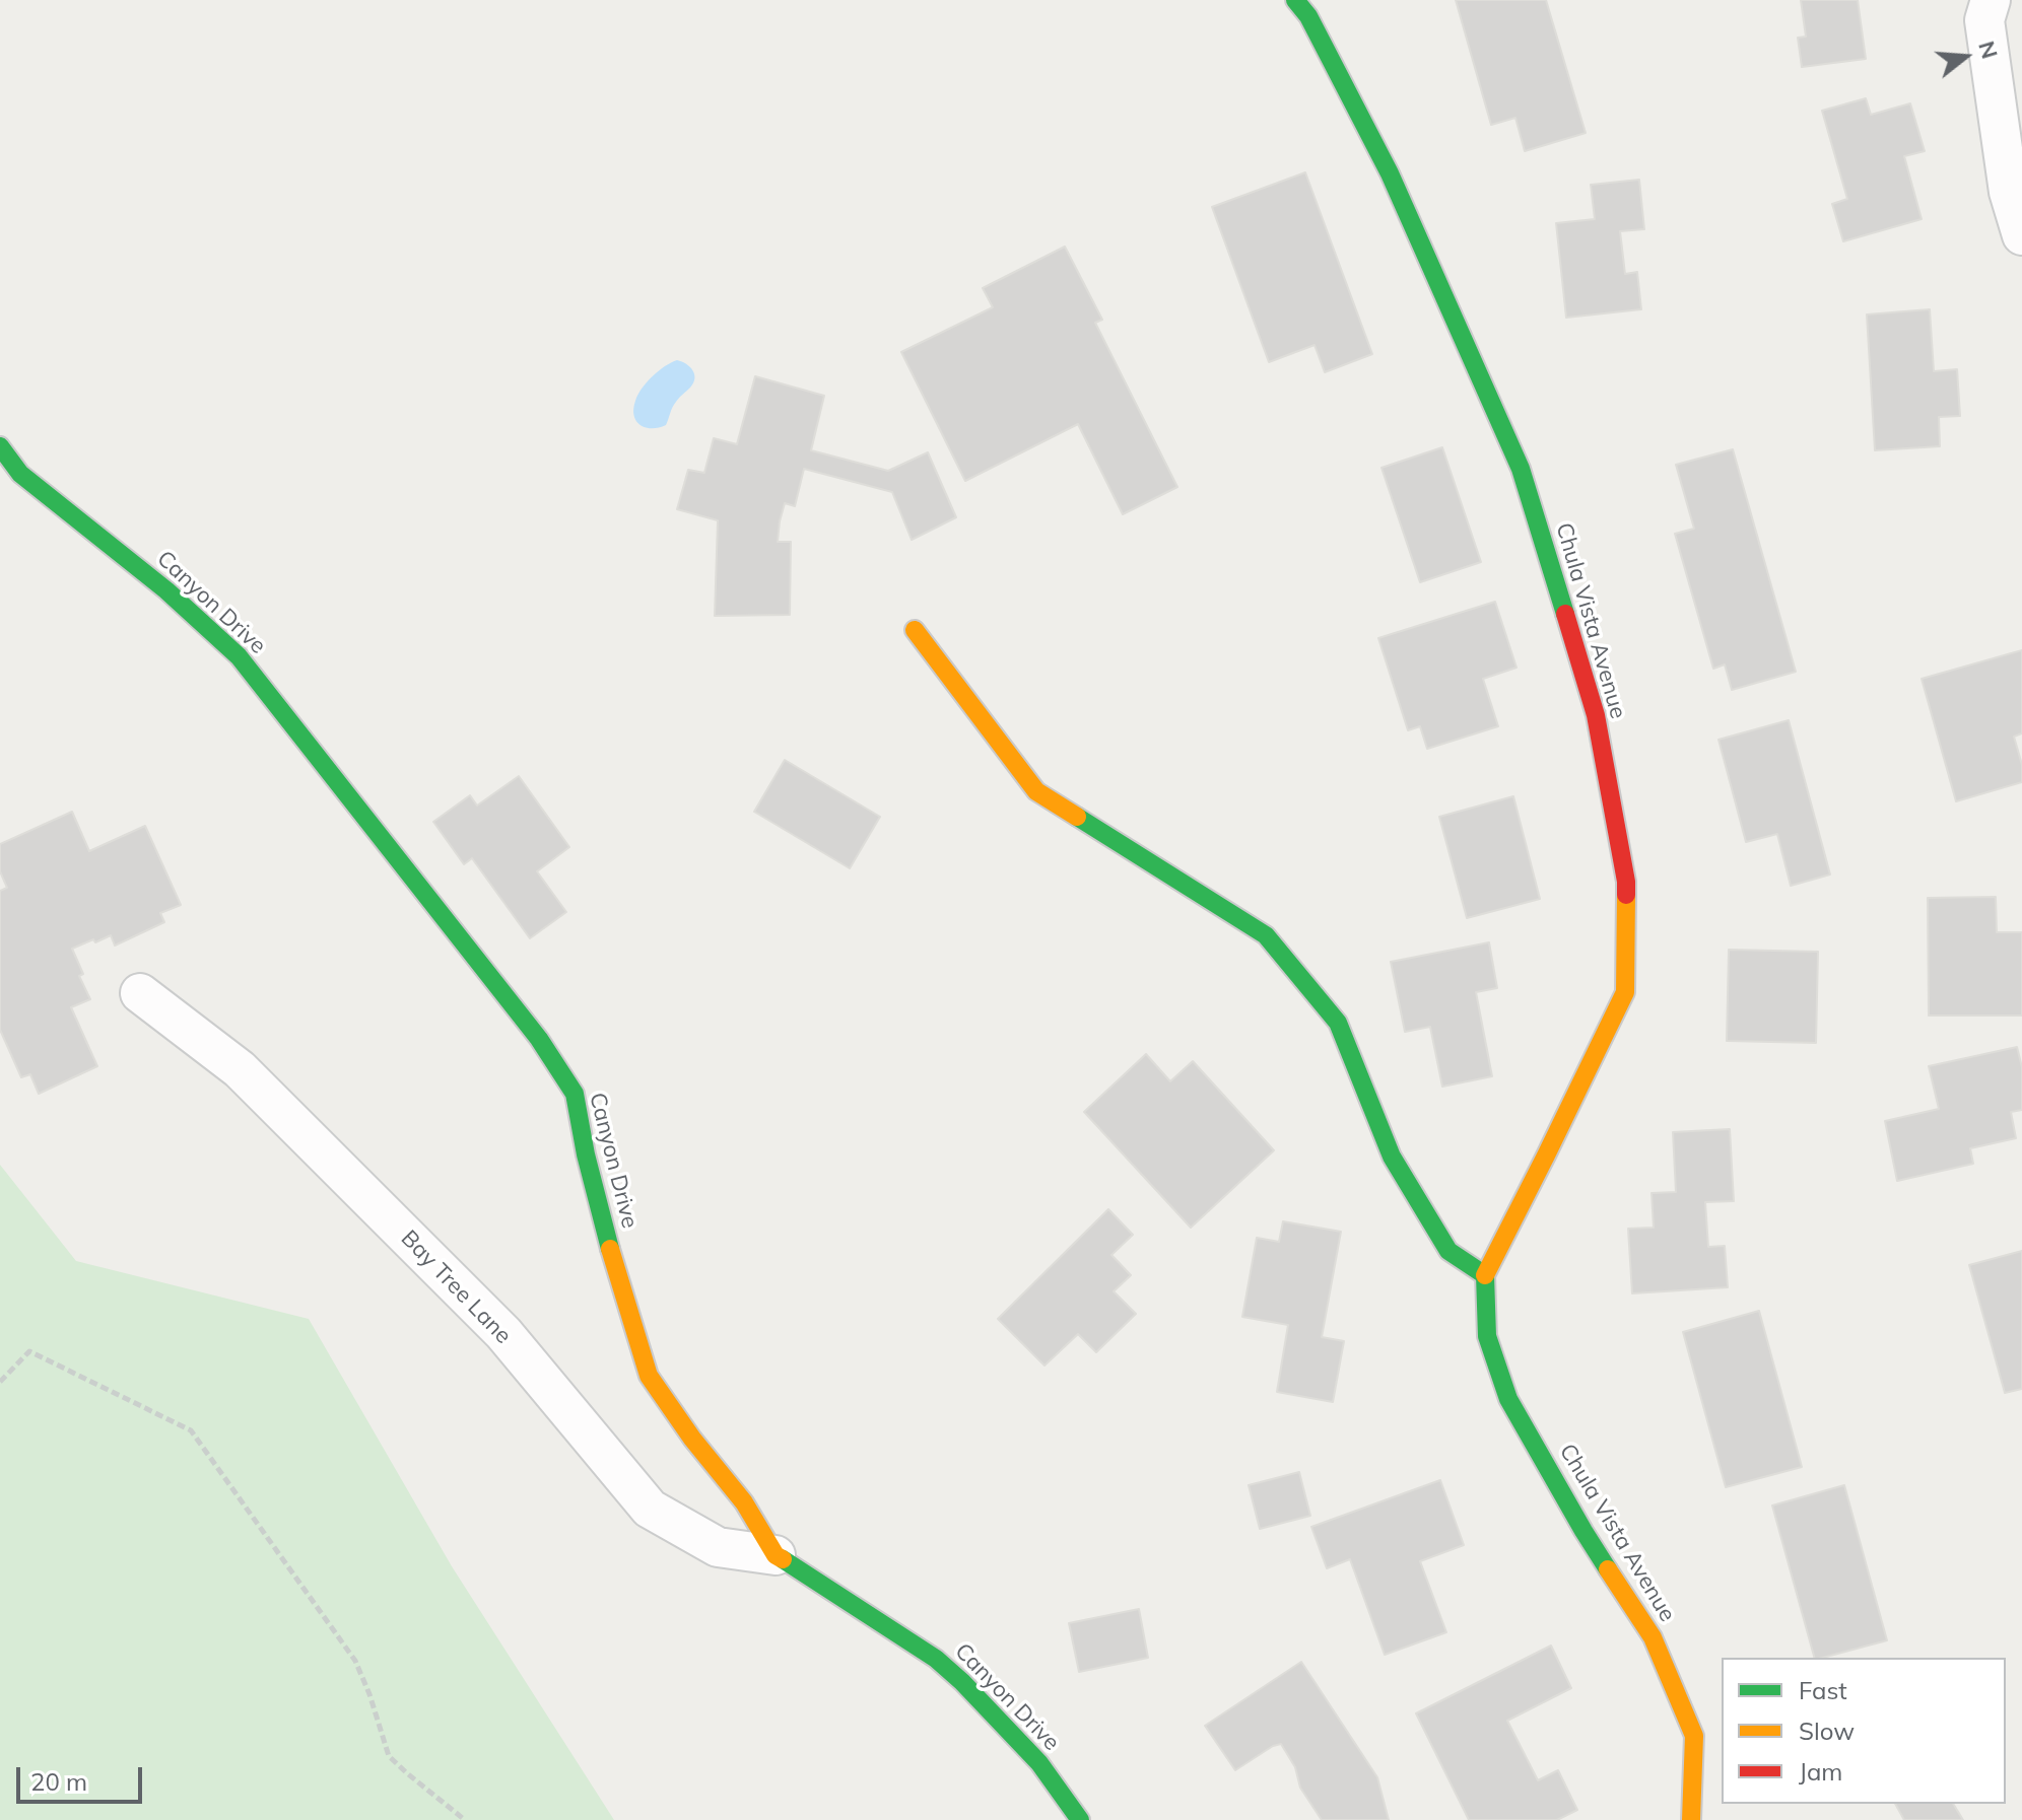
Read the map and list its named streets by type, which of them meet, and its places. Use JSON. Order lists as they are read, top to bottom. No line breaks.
{"streets":{"street":["Canyon Drive","Chula Vista Avenue","Bay Tree Lane"]},"crossings":[["Canyon Drive","Bay Tree Lane"]],"legend":["Fast","Slow","Jam"],"scale_bar":"20 m","north":"right"}
